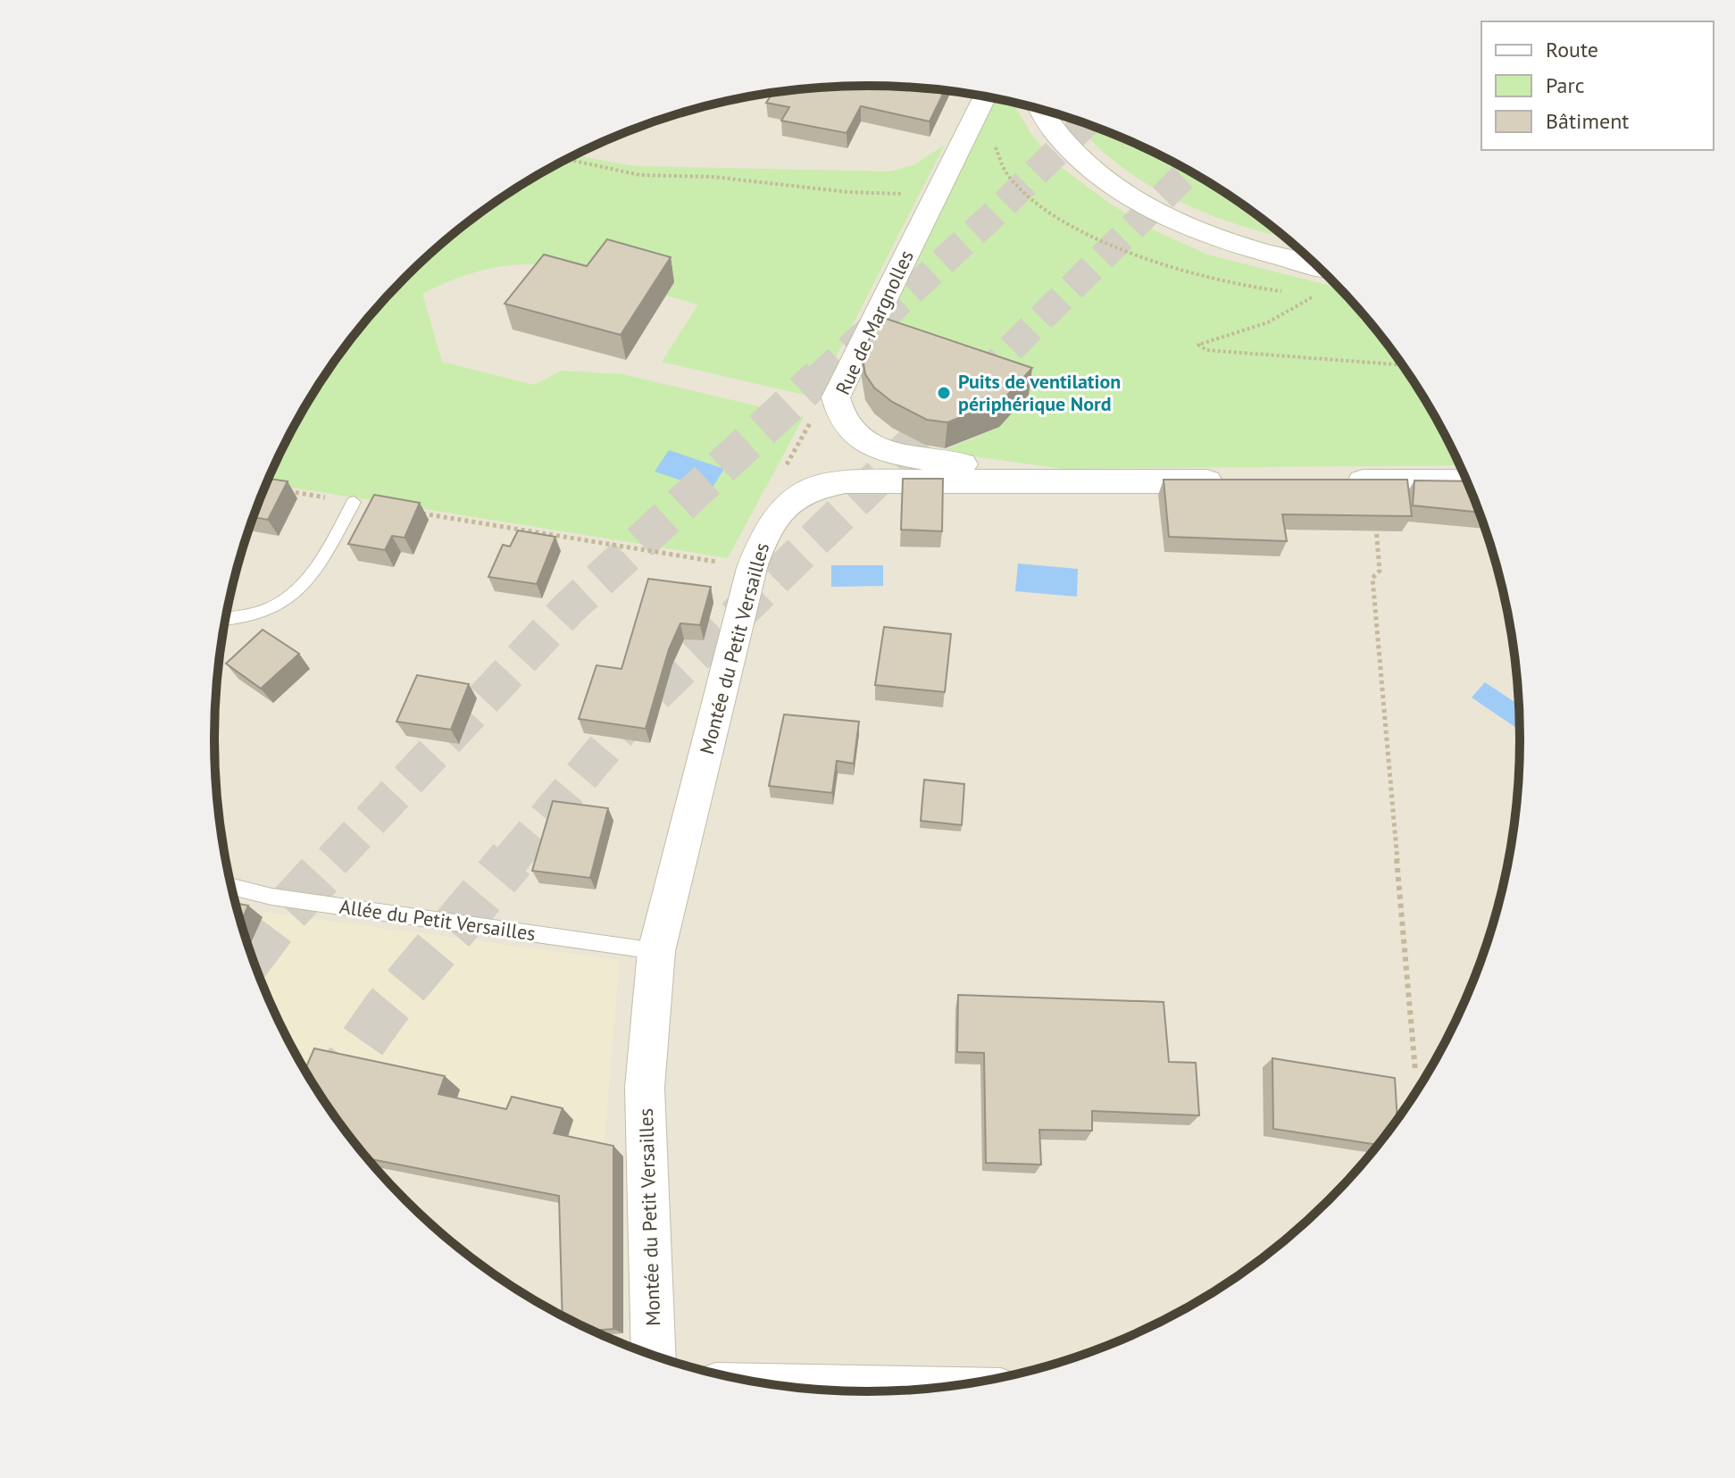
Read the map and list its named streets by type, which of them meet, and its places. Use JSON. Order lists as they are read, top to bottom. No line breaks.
{"streets":{"street":["Rue de Margnolles","Montée du Petit Versailles"],"lane":["Allée du Petit Versailles"]},"crossings":[["Montée du Petit Versailles","Allée du Petit Versailles"]],"places":["Puits de ventilation périphérique Nord"],"legend":["Route","Parc","Bâtiment"]}
